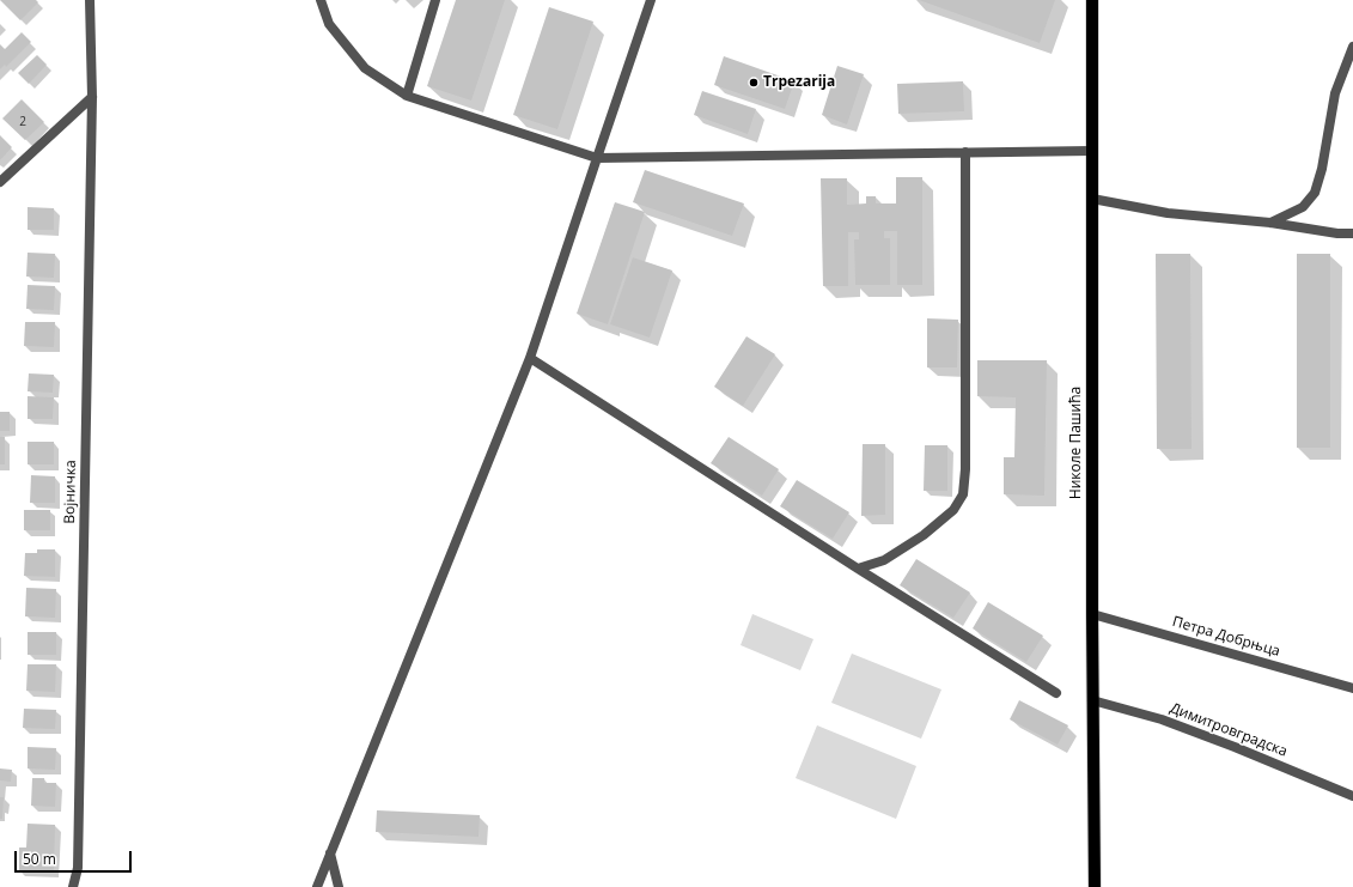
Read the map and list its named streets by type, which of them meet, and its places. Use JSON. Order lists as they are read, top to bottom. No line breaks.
{"streets":{"main road":["Николе Пашића"],"street":["Војничка","Петра Добрњца","Димитровградска"]},"crossings":[["Николе Пашића","Петра Добрњца"],["Николе Пашића","Димитровградска"]],"places":["Trpezarija"],"house_numbers":["2"],"scale_bar":"50 m"}
